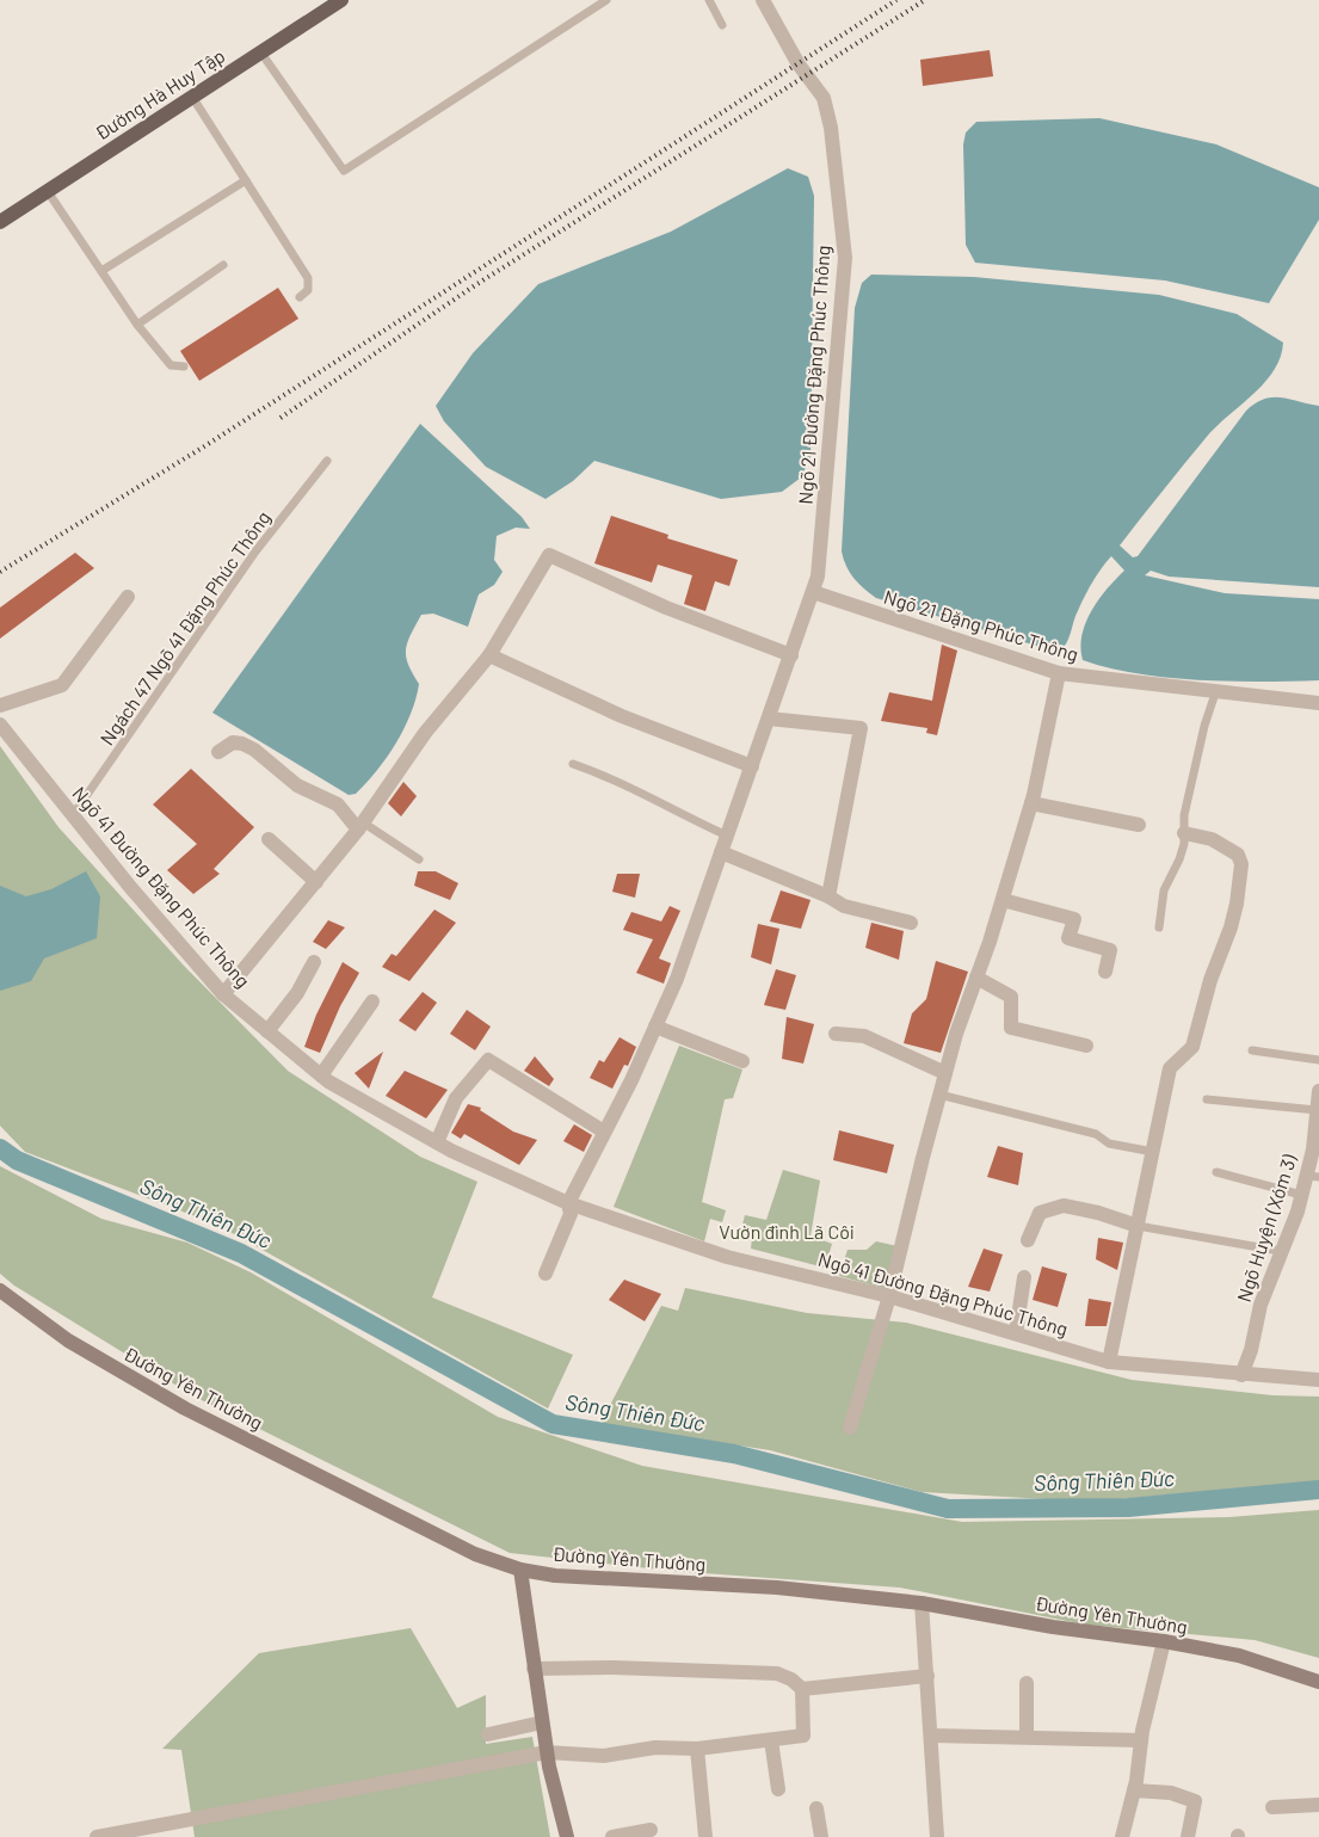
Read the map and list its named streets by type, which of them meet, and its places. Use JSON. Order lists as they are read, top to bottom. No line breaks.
{"streets":{"main road":["Đường Hà Huy Tập","Đường Yên Thường"],"street":["Ngõ 21 Đường Đặng Phúc Thông","Ngõ 21 Đặng Phúc Thông","Ngõ 41 Đường Đặng Phúc Thông","Ngõ Huyện (Xóm 3)"],"lane":["Ngách 47 Ngõ 41 Đặng Phúc Thông"]},"crossings":[["Ngõ 21 Đường Đặng Phúc Thông","Ngõ 21 Đặng Phúc Thông"],["Ngõ 21 Đường Đặng Phúc Thông","Ngõ 41 Đường Đặng Phúc Thông"],["Ngách 47 Ngõ 41 Đặng Phúc Thông","Ngõ 41 Đường Đặng Phúc Thông"],["Ngõ 41 Đường Đặng Phúc Thông","Ngõ Huyện (Xóm 3)"]],"water":["Sông Thiên Đức"],"parks":["Vườn đình Lã Côi"]}
